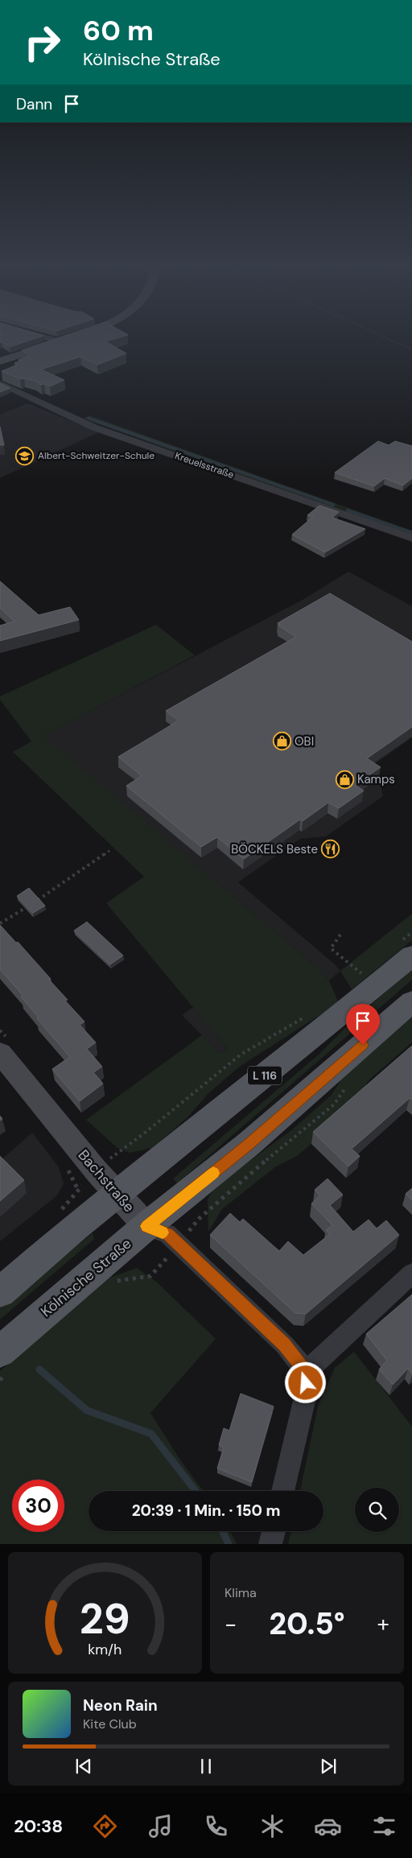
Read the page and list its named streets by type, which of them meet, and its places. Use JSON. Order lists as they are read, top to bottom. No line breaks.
{"streets":{"main road":["L 116","Kölnische Straße"],"street":["Kreuelsstraße","Bachstraße"]},"crossings":[["L 116","Bachstraße"],["Bachstraße","Kölnische Straße"]],"places":{"school or university":["Albert-Schweitzer-Schule"],"shop":["OBI","Kamps"],"restaurant":["BÖCKELS Beste"]},"page":{"turn":["60 m","Kölnische Straße"],"then":"Dann","limit":"30","trip":"20:39 · 1 Min. · 150 m","tile":"Klima","heat":["−","20.5°","+"],"song":["Neon Rain","Kite Club"],"tabs":"20:38","gauge":["29","km/h"]}}
